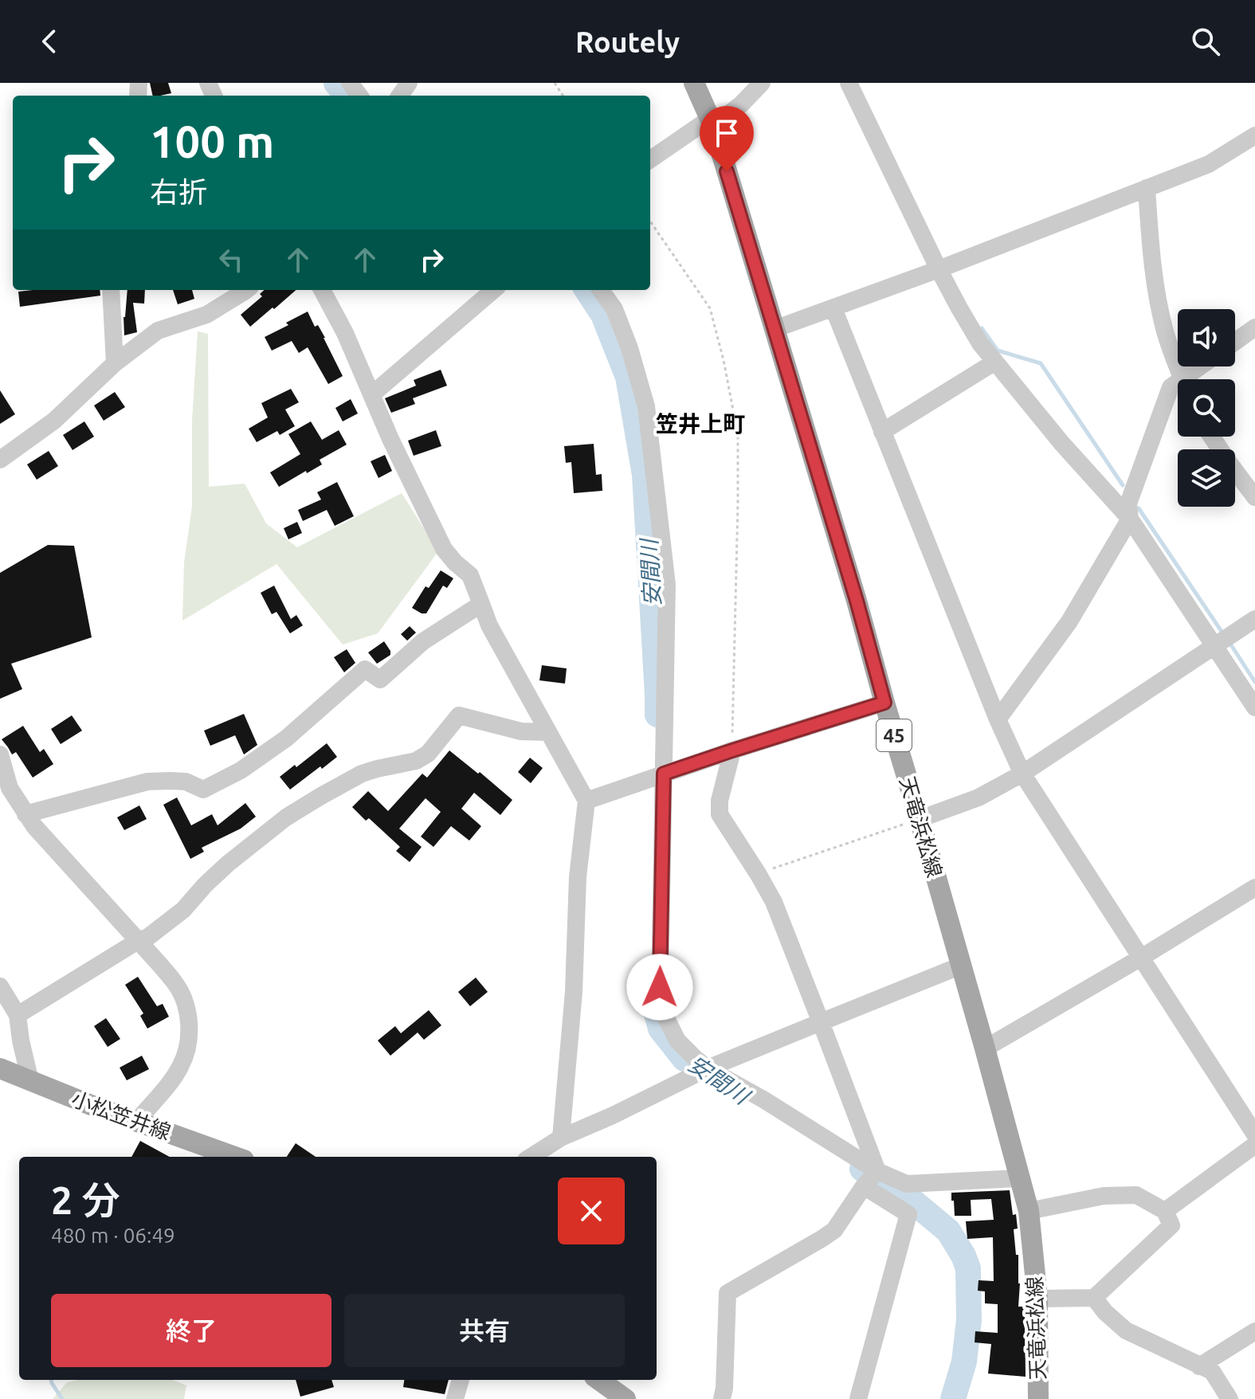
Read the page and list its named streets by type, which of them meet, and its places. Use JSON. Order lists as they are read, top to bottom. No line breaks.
{"streets":{"main road":["45","天竜浜松線","小松笠井線"]},"districts":["笠井上町"],"water":["安間川"],"page":{"header":"Routely","turn":["100 m","右折"],"heading":["2 分","480 m · 06:49"],"buttons":["終了","共有"]}}
